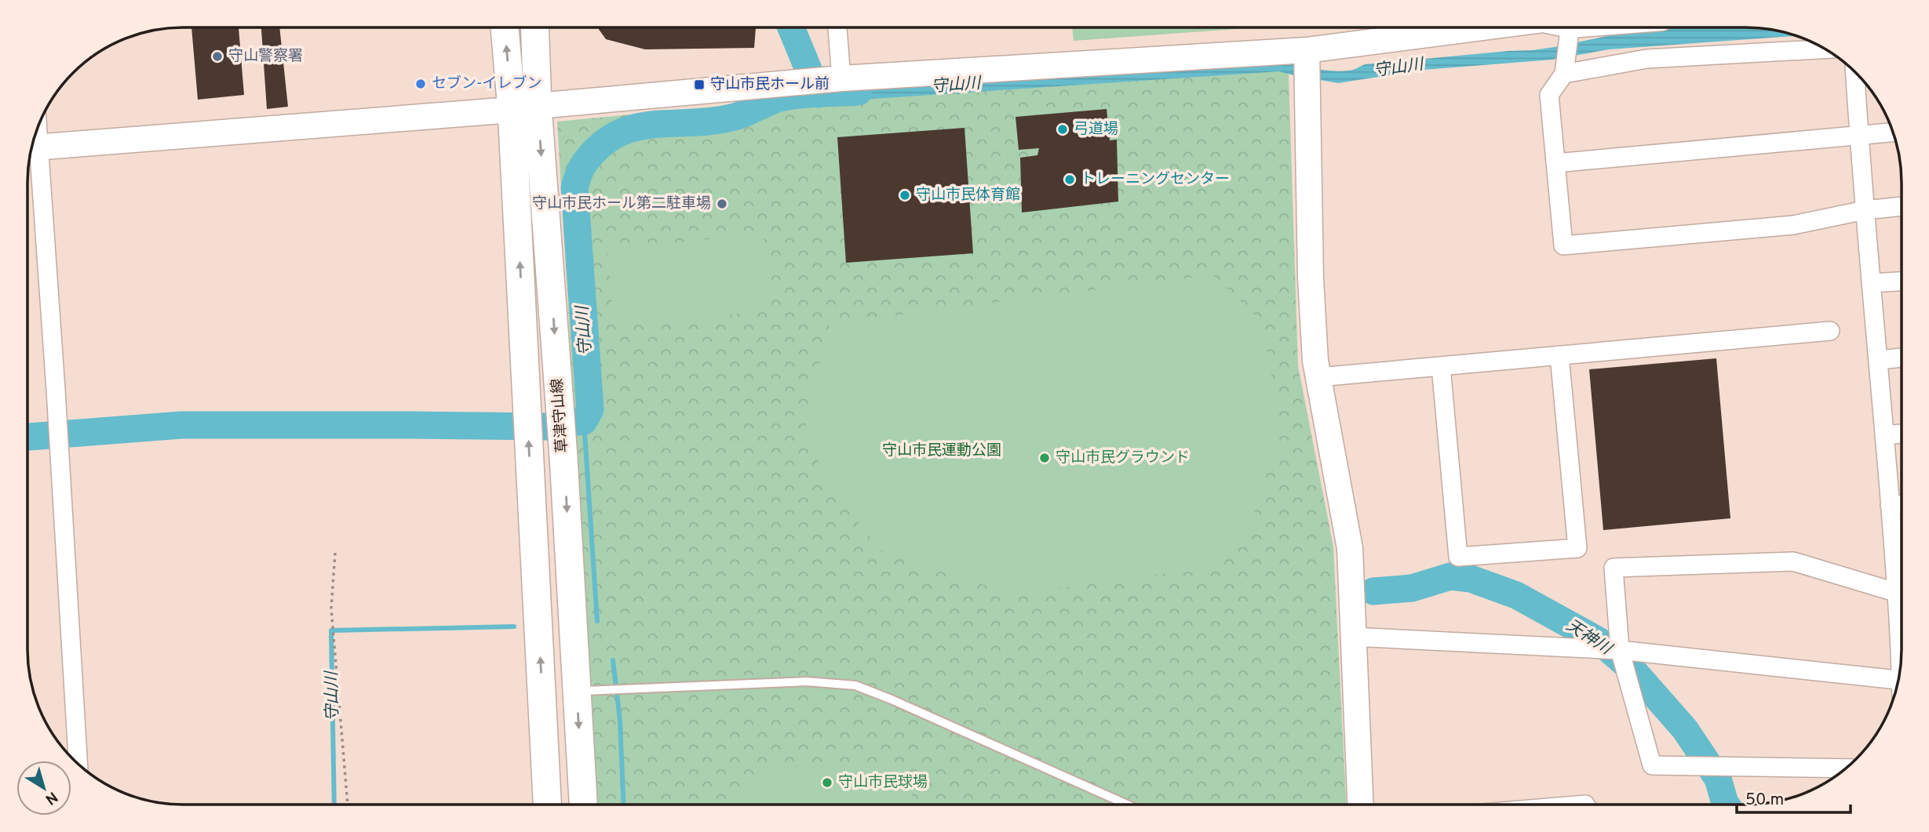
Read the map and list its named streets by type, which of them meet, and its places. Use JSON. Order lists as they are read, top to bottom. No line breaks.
{"streets":{"main road":["草津守山線"]},"water":["守山川","天神川"],"parks":["守山市民運動公園"],"places":{"other":["守山警察署","セブン-イレブン","弓道場","トレーニングセンター","守山市民体育館","守山市民ホール第二駐車場","守山市民グラウンド","守山市民球場"],"transit":["守山市民ホール前"]},"scale_bar":"50 m","north":"bottom right"}
